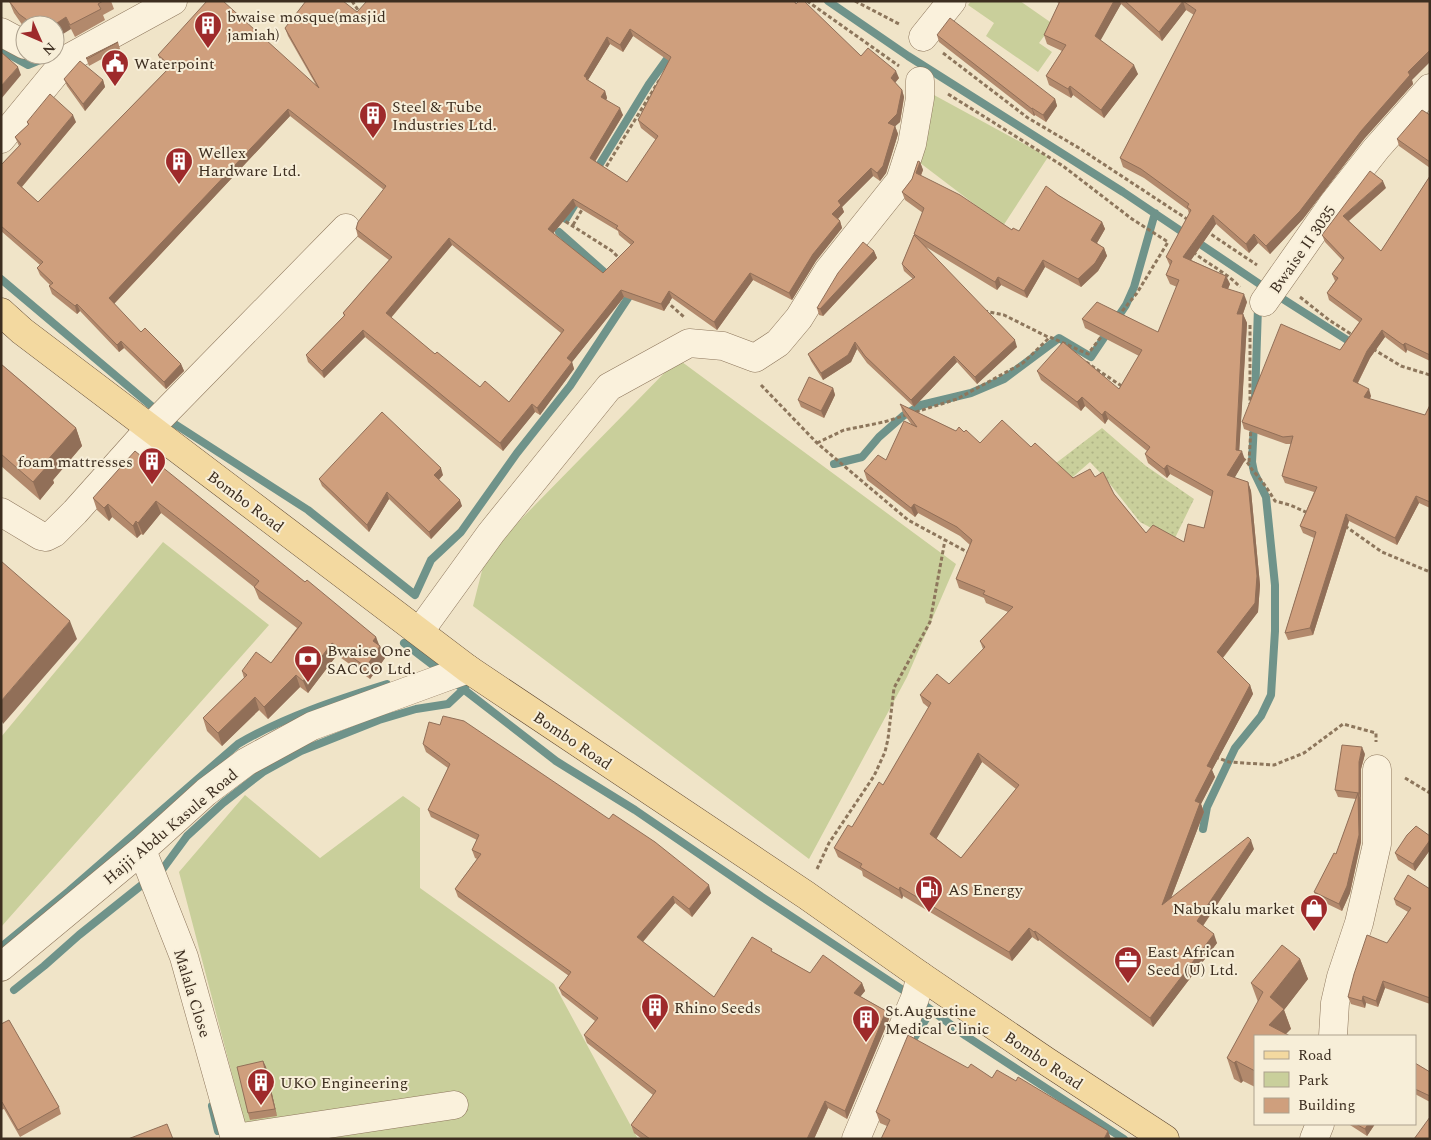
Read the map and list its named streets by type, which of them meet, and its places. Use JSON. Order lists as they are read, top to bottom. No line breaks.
{"streets":{"main road":["Bombo Road"],"street":["Bwaise II 3035","Hajji Abdu Kasule Road","Malala Close"]},"crossings":[["Bombo Road","Hajji Abdu Kasule Road"],["Hajji Abdu Kasule Road","Malala Close"]],"places":{"building":["bwaise mosque(masjid jamiah)","Steel & Tube Industries Ltd.","Wellex Hardware Ltd.","foam mattresses","Rhino Seeds","St.Augustine Medical Clinic","UKO Engineering"],"public building":["Waterpoint"],"bank":["Bwaise One SACCO Ltd."],"fuel station":["AS Energy"],"shop":["Nabukalu market"],"office":["East African Seed (U) Ltd."]},"legend":["Road","Park","Building"],"north":"bottom right"}
